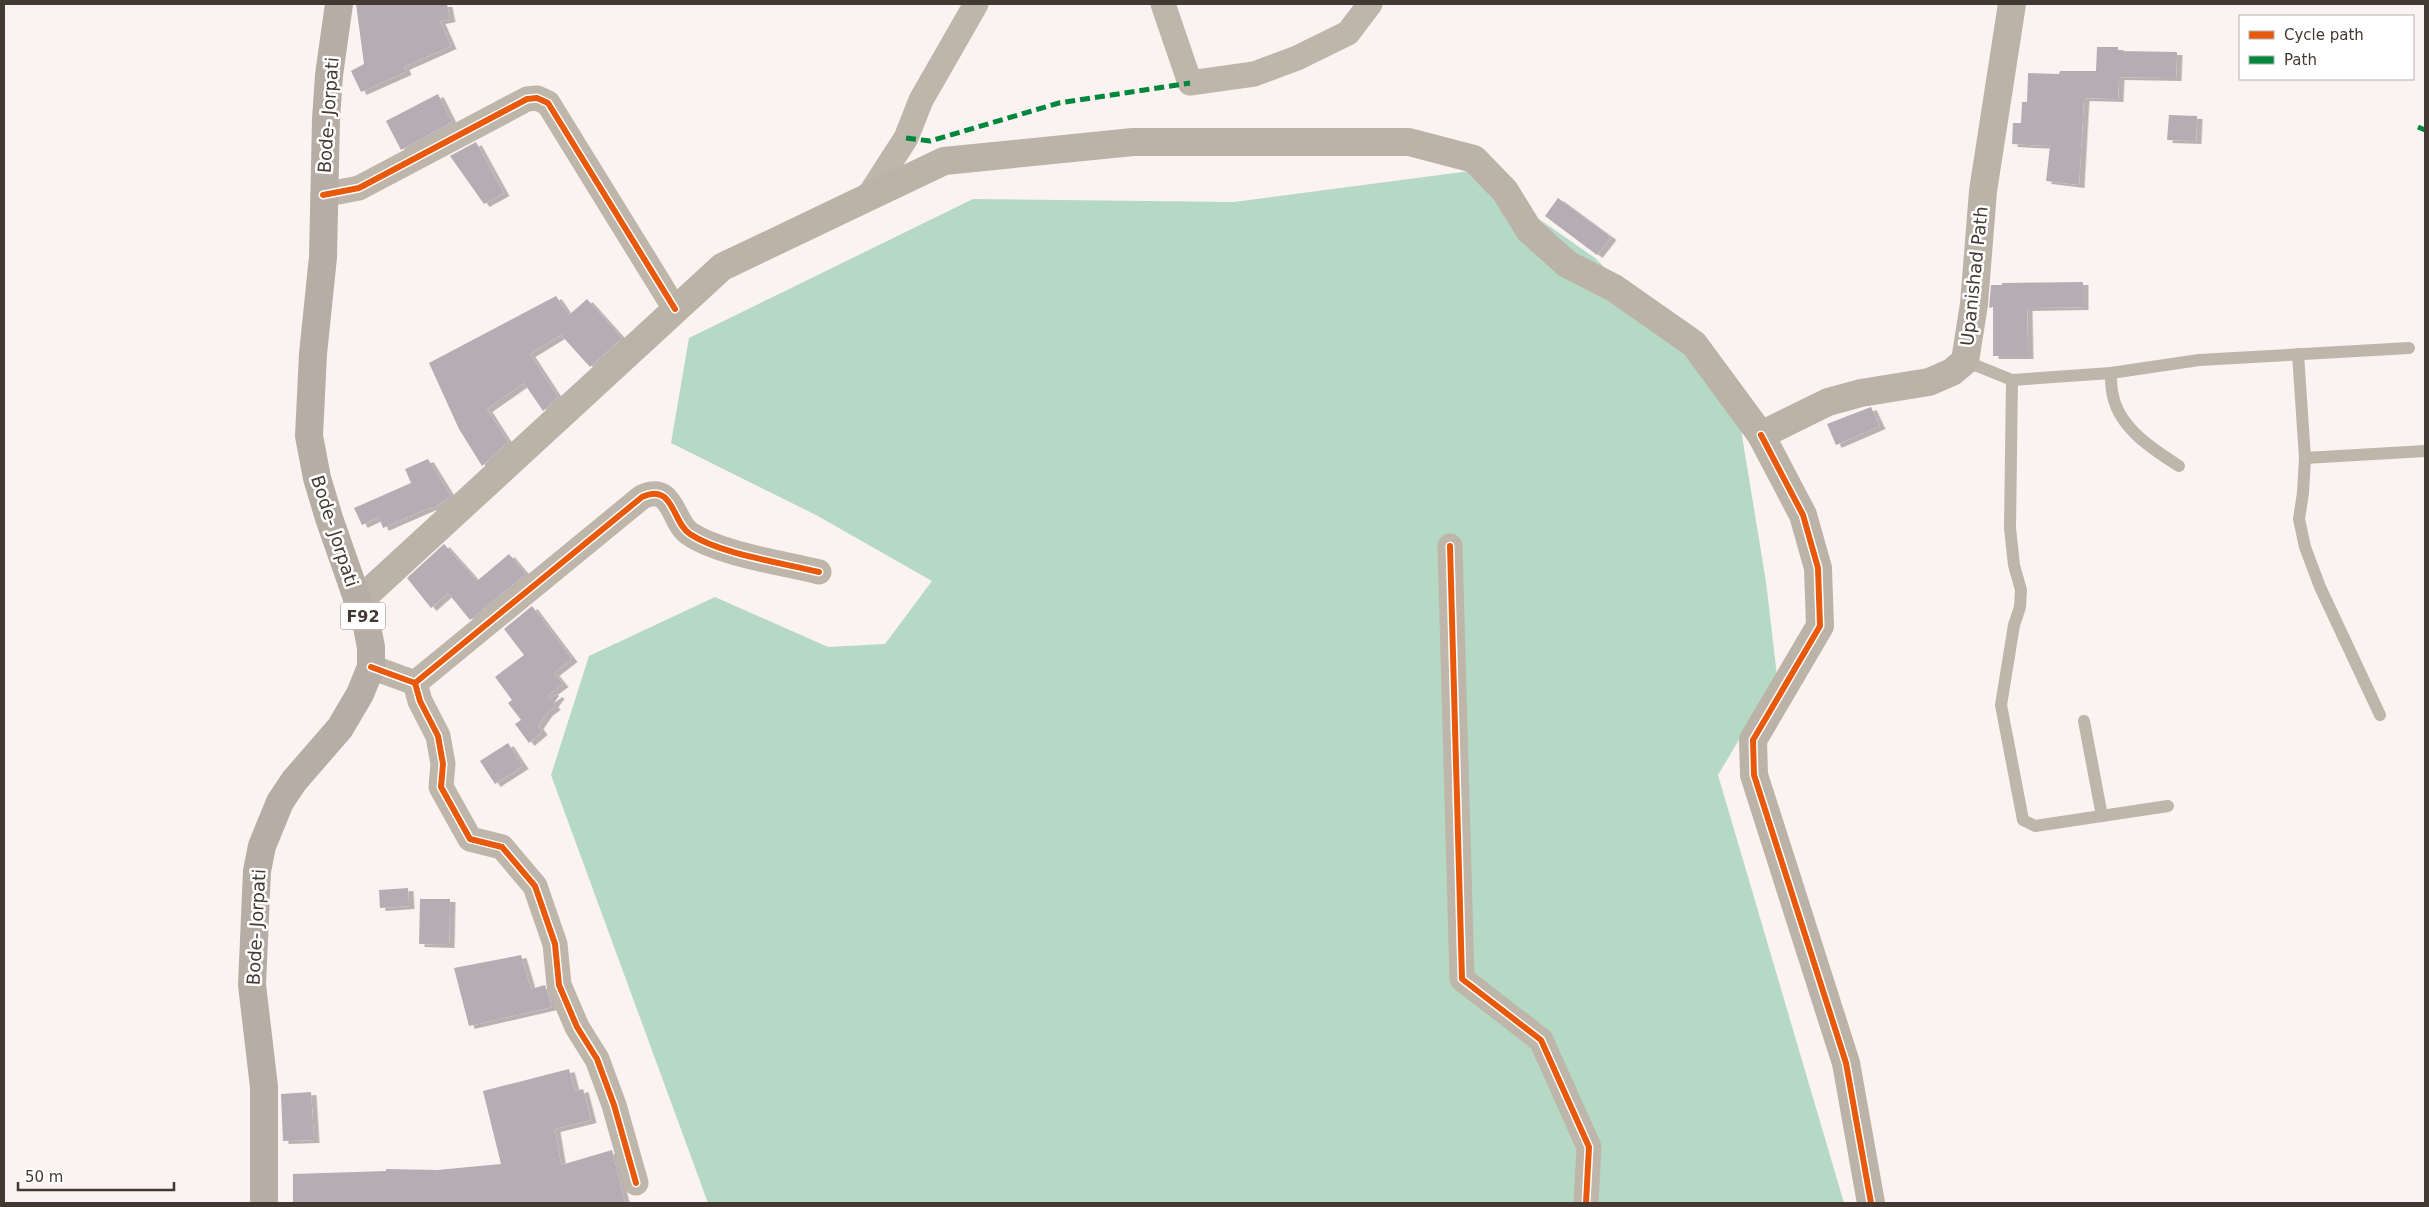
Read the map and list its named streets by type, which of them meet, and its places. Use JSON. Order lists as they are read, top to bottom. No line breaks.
{"streets":{"main road":["Bode- Jorpati","Upanishad Path","F92"]},"legend":["Cycle path","Path"],"scale_bar":"50 m"}
